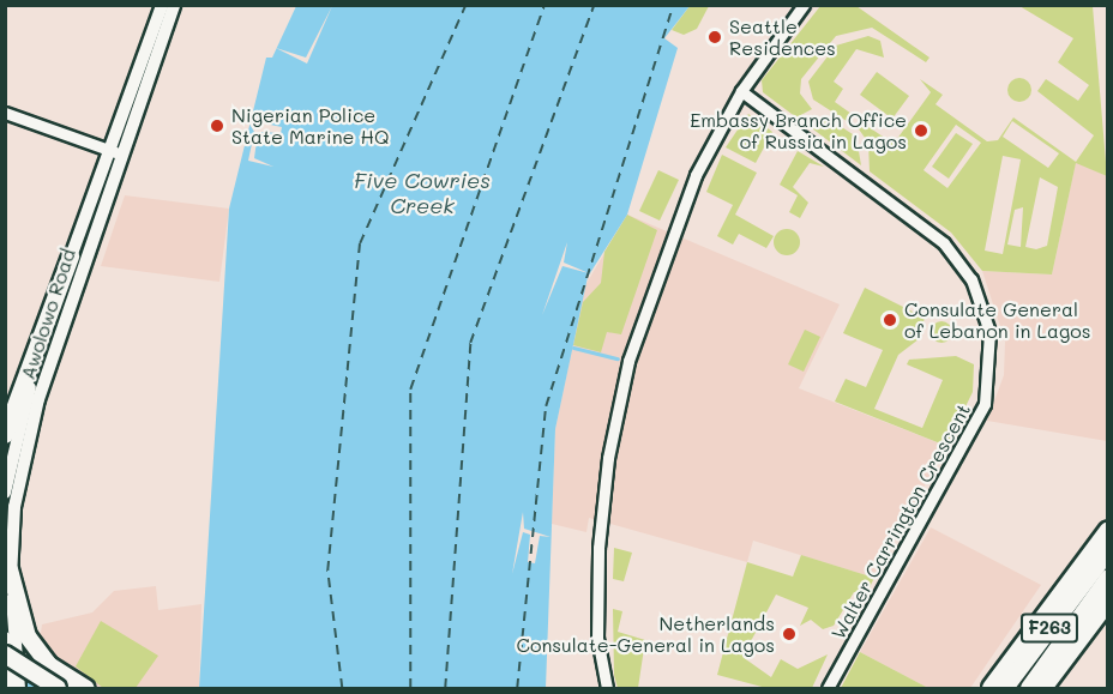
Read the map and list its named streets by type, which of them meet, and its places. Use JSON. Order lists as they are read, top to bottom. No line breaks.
{"streets":{"highway":["F263"],"main road":["Awolowo Road"],"street":["Walter Carrington Crescent"]},"water":["Five Cowries Creek"],"places":["Seattle Residences","Nigerian Police State Marine HQ","Embassy Branch Office of Russia in Lagos","Consulate General of Lebanon in Lagos","Netherlands Consulate-General in Lagos"]}
